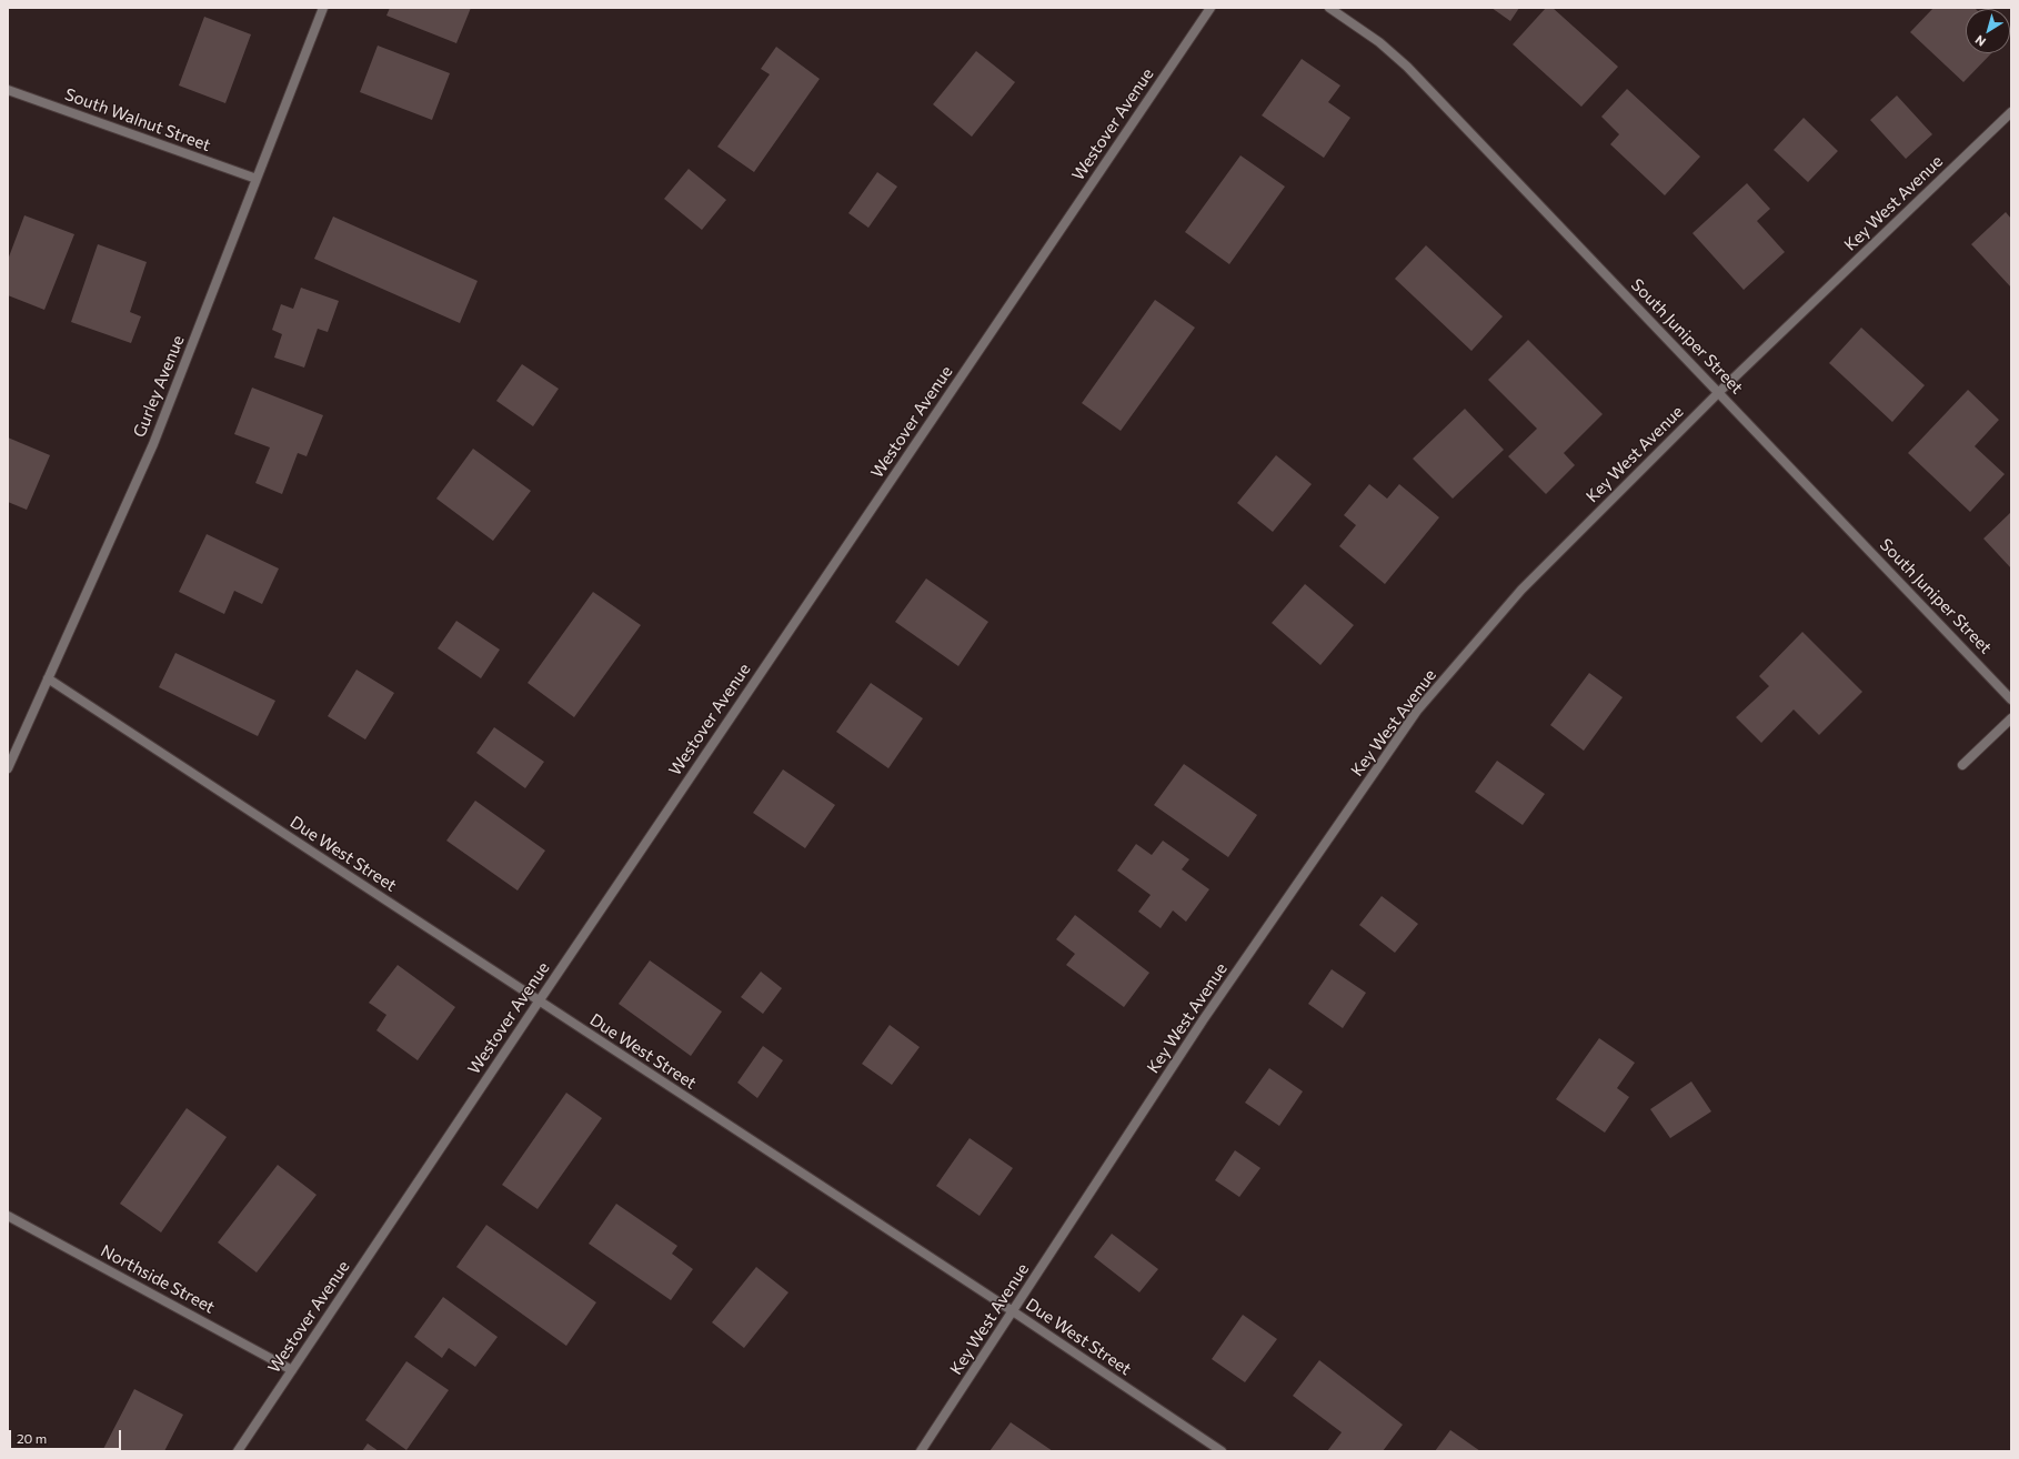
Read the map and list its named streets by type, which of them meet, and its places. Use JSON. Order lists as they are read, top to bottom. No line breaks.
{"streets":{"street":["South Walnut Street","Westover Avenue","Key West Avenue","South Juniper Street","Gurley Avenue","Due West Street","Northside Street"]},"crossings":[["South Walnut Street","Gurley Avenue"],["Westover Avenue","Due West Street"],["Westover Avenue","Northside Street"],["Key West Avenue","South Juniper Street"],["Key West Avenue","Due West Street"],["Gurley Avenue","Due West Street"]],"scale_bar":"20 m","north":"bottom left"}
